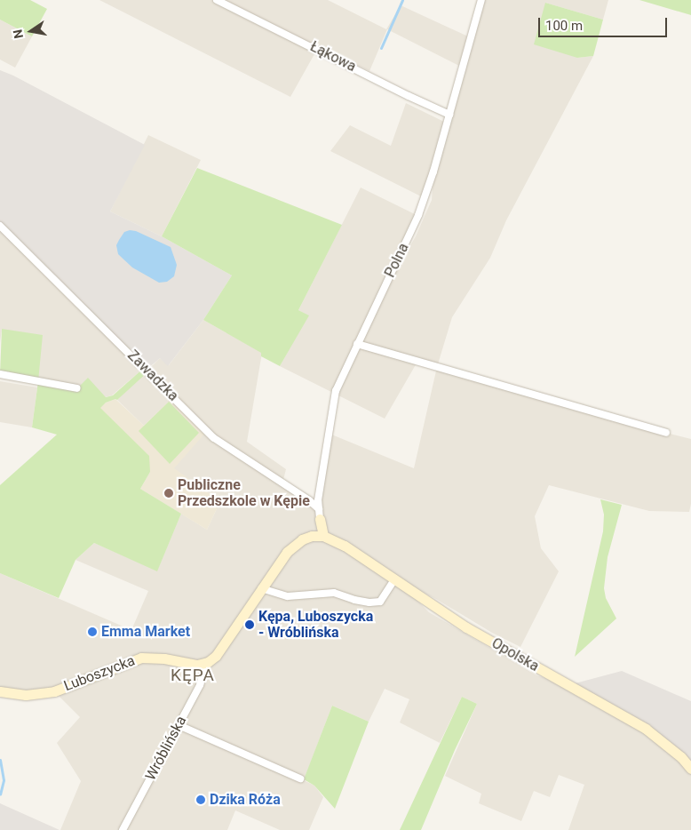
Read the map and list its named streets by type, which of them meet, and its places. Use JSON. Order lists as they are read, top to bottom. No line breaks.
{"streets":{"street":["Łąkowa","Polna","Zawadzka","Opolska","Luboszycka","Wróblińska"]},"crossings":[["Łąkowa","Polna"],["Polna","Zawadzka"],["Luboszycka","Wróblińska"]],"districts":["KĘPA"],"places":["Publiczne Przedszkole w Kępie","Kępa, Luboszycka - Wróblińska","Emma Market","Dzika Róża"],"scale_bar":"100 m","north":"left"}
